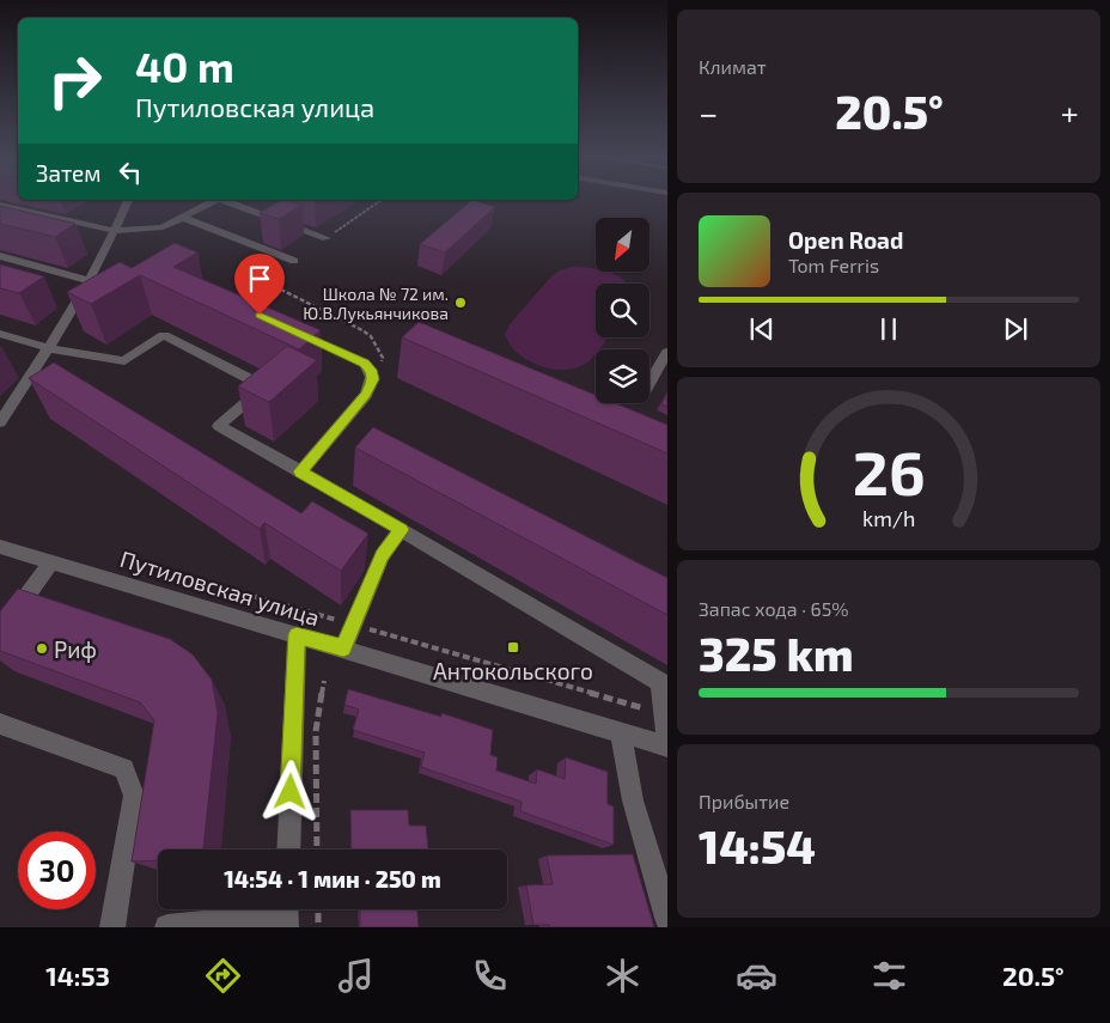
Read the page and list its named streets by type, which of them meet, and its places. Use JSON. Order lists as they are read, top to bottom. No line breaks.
{"streets":{"street":["Путиловская улица"]},"places":{"other":["Школа № 72 им. Ю.В.Лукьянчикова","Риф"],"transit":["Антокольского"]},"north":"bottom left","page":{"tile":["Климат",["Запас хода · 65%","325 km"],["Прибытие","14:54"]],"turn":["40 m","Путиловская улица"],"heat":["−","20.5°","+"],"then":"Затем","song":["Open Road","Tom Ferris"],"limit":"30","trip":"14:54 · 1 мин · 250 m","tabs":["14:53","20.5°"],"gauge":["26","km/h"]}}
